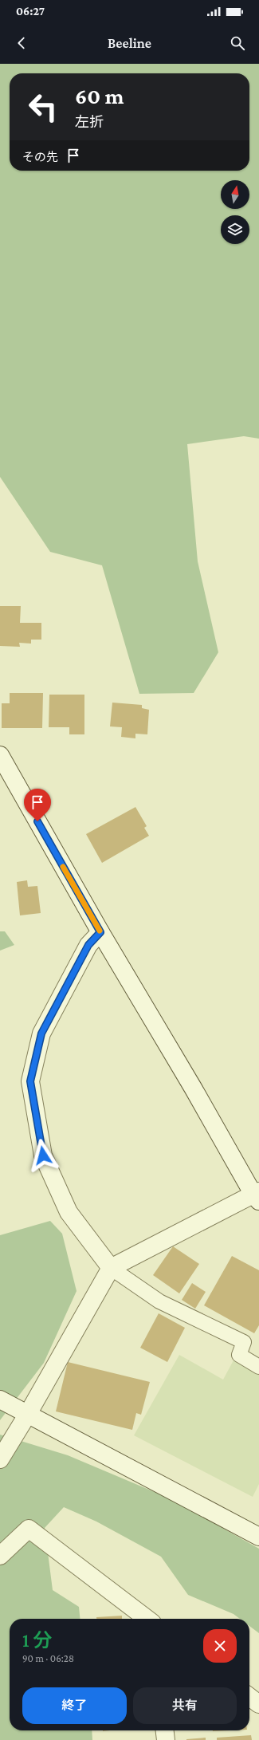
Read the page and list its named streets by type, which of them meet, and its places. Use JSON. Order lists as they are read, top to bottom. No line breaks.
{"north":"top","page":{"status":"06:27","header":"Beeline","turn":["60 m","左折"],"then":"その先","heading":["1 分","90 m · 06:28"],"buttons":["終了","共有"]}}
